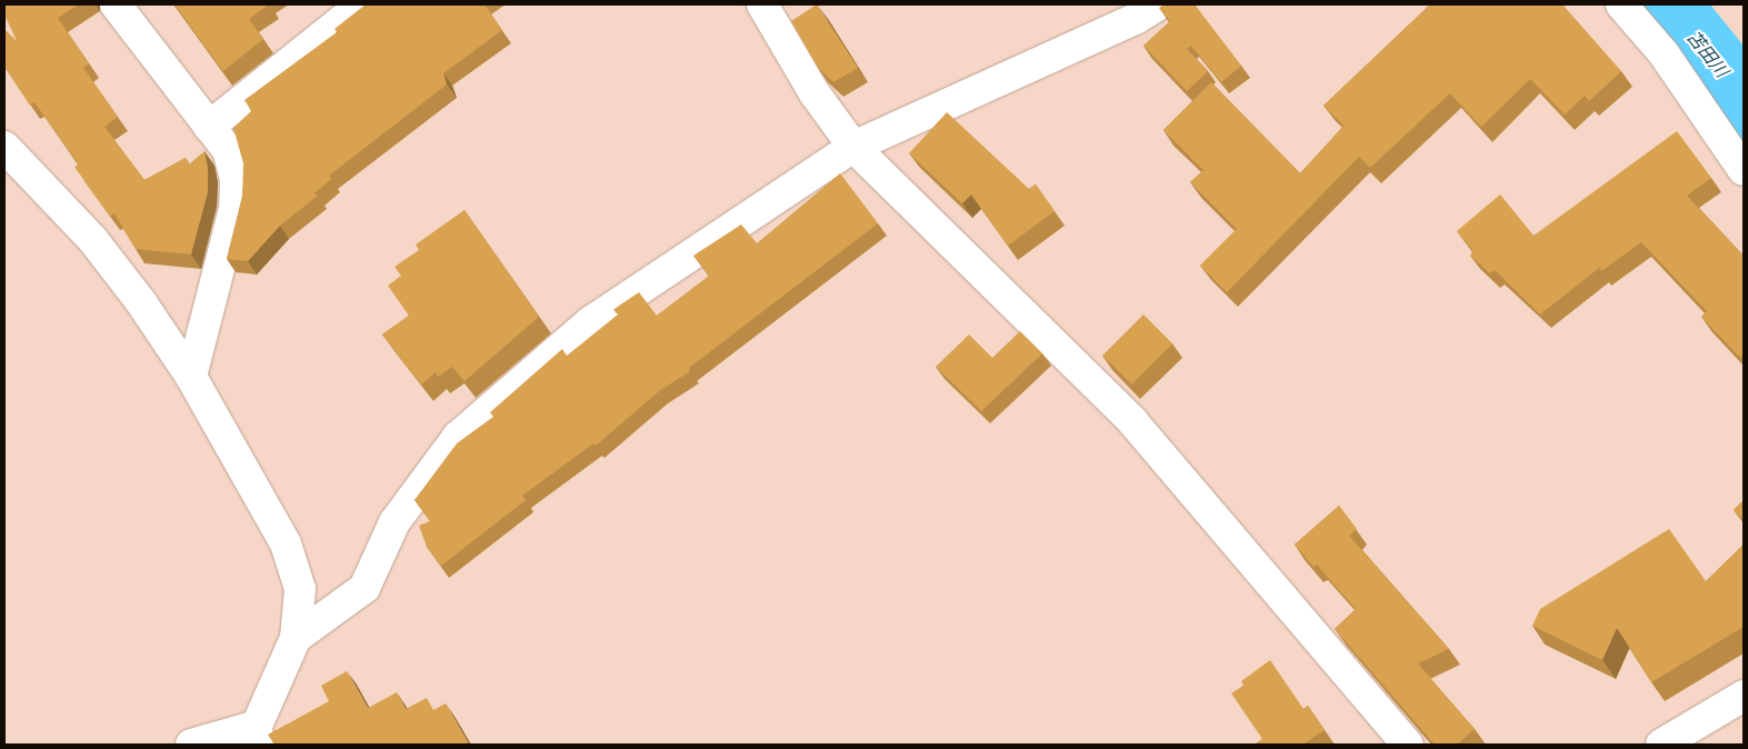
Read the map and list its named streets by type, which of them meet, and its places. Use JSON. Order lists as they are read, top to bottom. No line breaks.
{"water":["苫田川"]}
